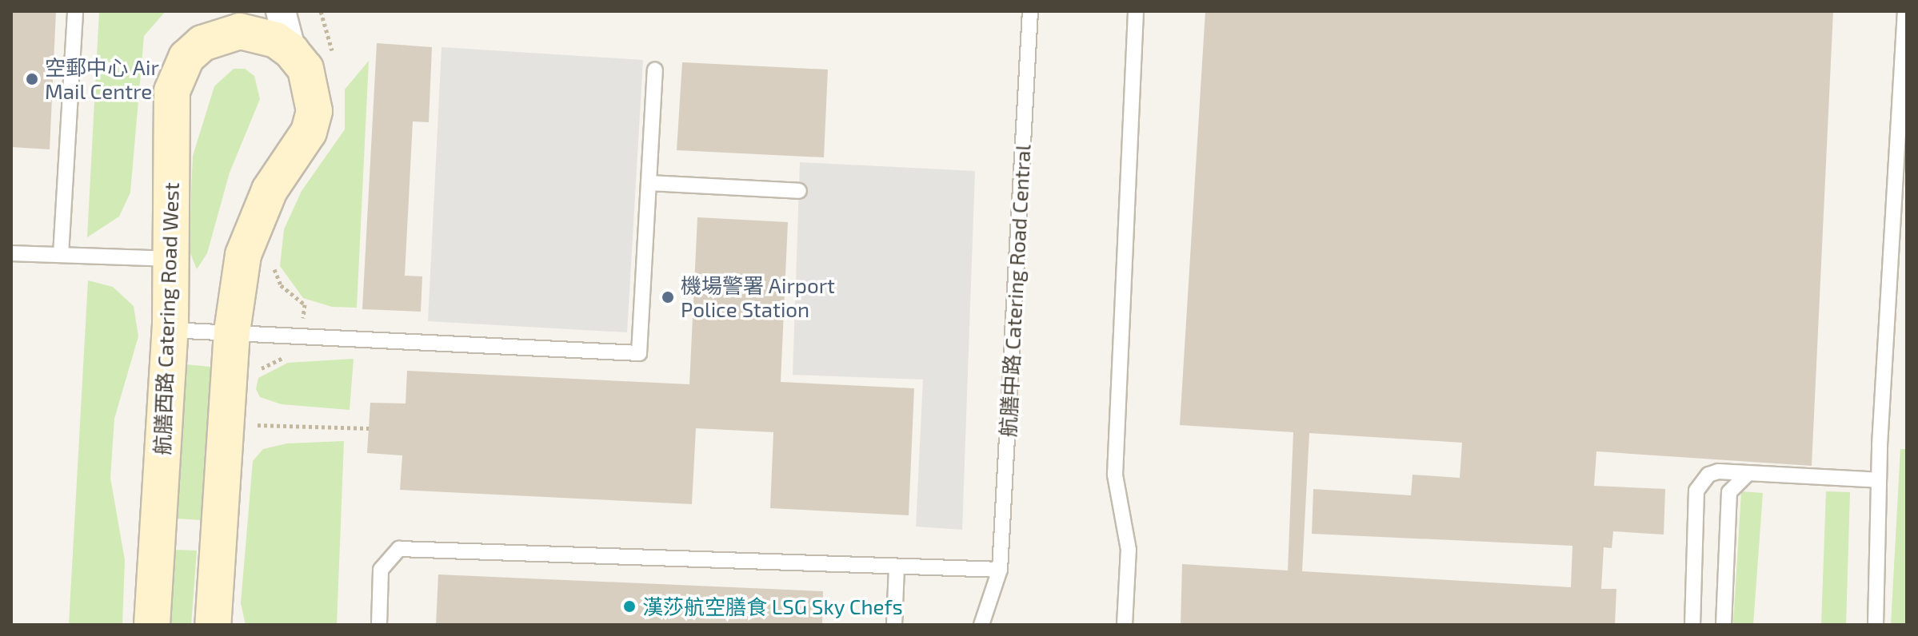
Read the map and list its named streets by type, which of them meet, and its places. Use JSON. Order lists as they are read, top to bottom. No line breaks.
{"streets":{"street":["航膳西路 Catering Road West"],"lane":["航膳中路 Catering Road Central"]},"places":["空郵中心 Air Mail Centre","機場警署 Airport Police Station","漢莎航空膳食 LSG Sky Chefs"]}
